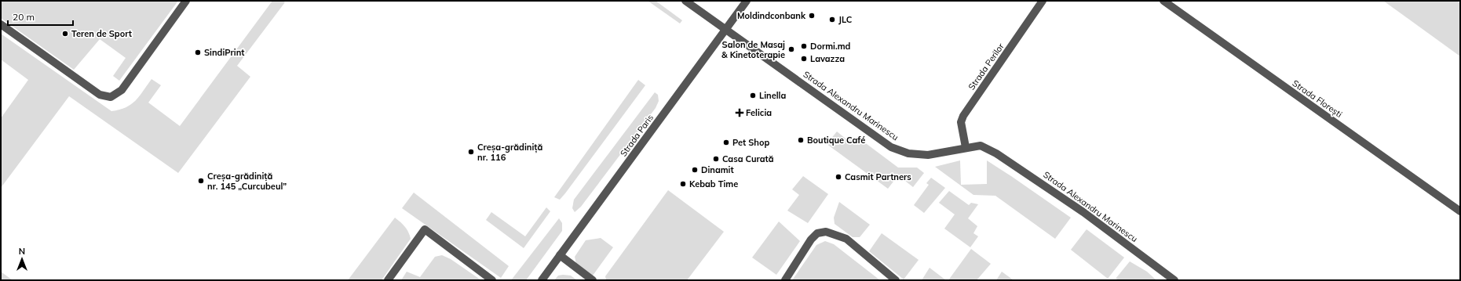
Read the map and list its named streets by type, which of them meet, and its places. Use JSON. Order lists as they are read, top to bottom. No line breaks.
{"streets":{"street":["Strada Perilor","Strada Florești","Strada Alexandru Marinescu","Strada Paris"]},"crossings":[["Strada Perilor","Strada Alexandru Marinescu"],["Strada Alexandru Marinescu","Strada Paris"]],"places":{"other":["Moldindconbank","JLC","Teren de Sport","Dormi.md","Salon de Masaj & Kinetoterapie","SindiPrint","Lavazza","Linella","Boutique Café","Pet Shop","Creșa-grădiniță nr. 116","Casa Curată","Dinamit","Casmit Partners","Creșa-grădiniță nr. 145 „Curcubeul”","Kebab Time"],"health":["Felicia"]},"scale_bar":"20 m","north":"top"}
